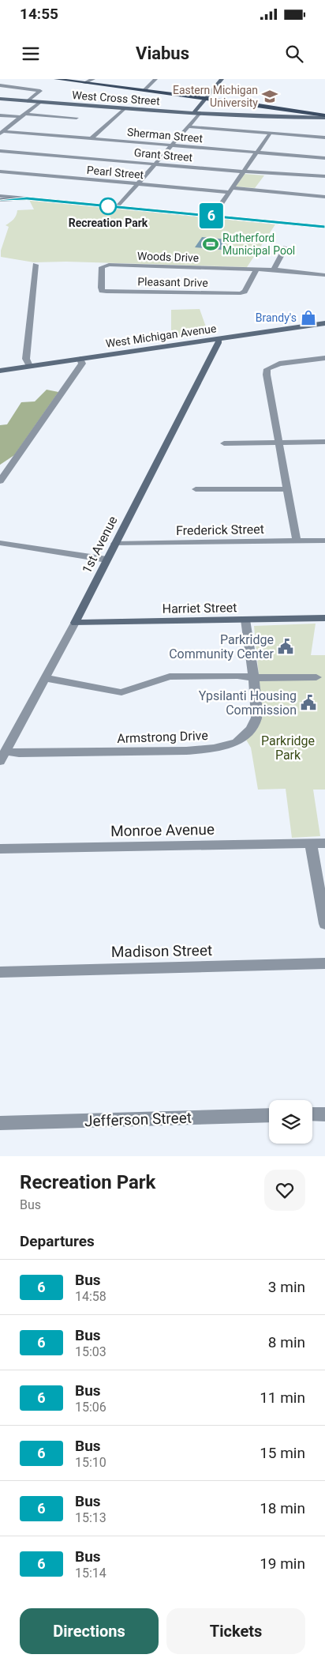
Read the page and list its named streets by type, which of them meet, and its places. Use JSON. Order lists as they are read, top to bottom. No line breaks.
{"streets":{"street":["West Cross Street","Sherman Street","Grant Street","Pearl Street","Woods Drive","Pleasant Drive","West Michigan Avenue","Frederick Street","1st Avenue","Harriet Street","Armstrong Drive","Monroe Avenue","Madison Street","Jefferson Street"]},"crossings":[["Woods Drive","Pleasant Drive"],["West Michigan Avenue","1st Avenue"],["Frederick Street","1st Avenue"],["1st Avenue","Harriet Street"],["1st Avenue","Armstrong Drive"],["Harriet Street","Armstrong Drive"]],"parks":["Parkridge Park"],"places":{"school or university":["Eastern Michigan University"],"other":["Recreation Park"],"sports":["Rutherford Municipal Pool"],"shop":["Brandy's"],"public building":["Parkridge Community Center","Ypsilanti Housing Commission"]},"lines":["bus line 6"],"page":{"status":"14:55","header":"Viabus","on_map":"6","heading":[["Recreation Park","Bus"],"Departures"],"list":[{"mark":"6","name":"Bus","note":"14:58","value":"3 min"},{"mark":"6","name":"Bus","note":"15:03","value":"8 min"},{"mark":"6","name":"Bus","note":"15:06","value":"11 min"},{"mark":"6","name":"Bus","note":"15:10","value":"15 min"},{"mark":"6","name":"Bus","note":"15:13","value":"18 min"},{"mark":"6","name":"Bus","note":"15:14","value":"19 min"}],"buttons":["Directions","Tickets"]}}
